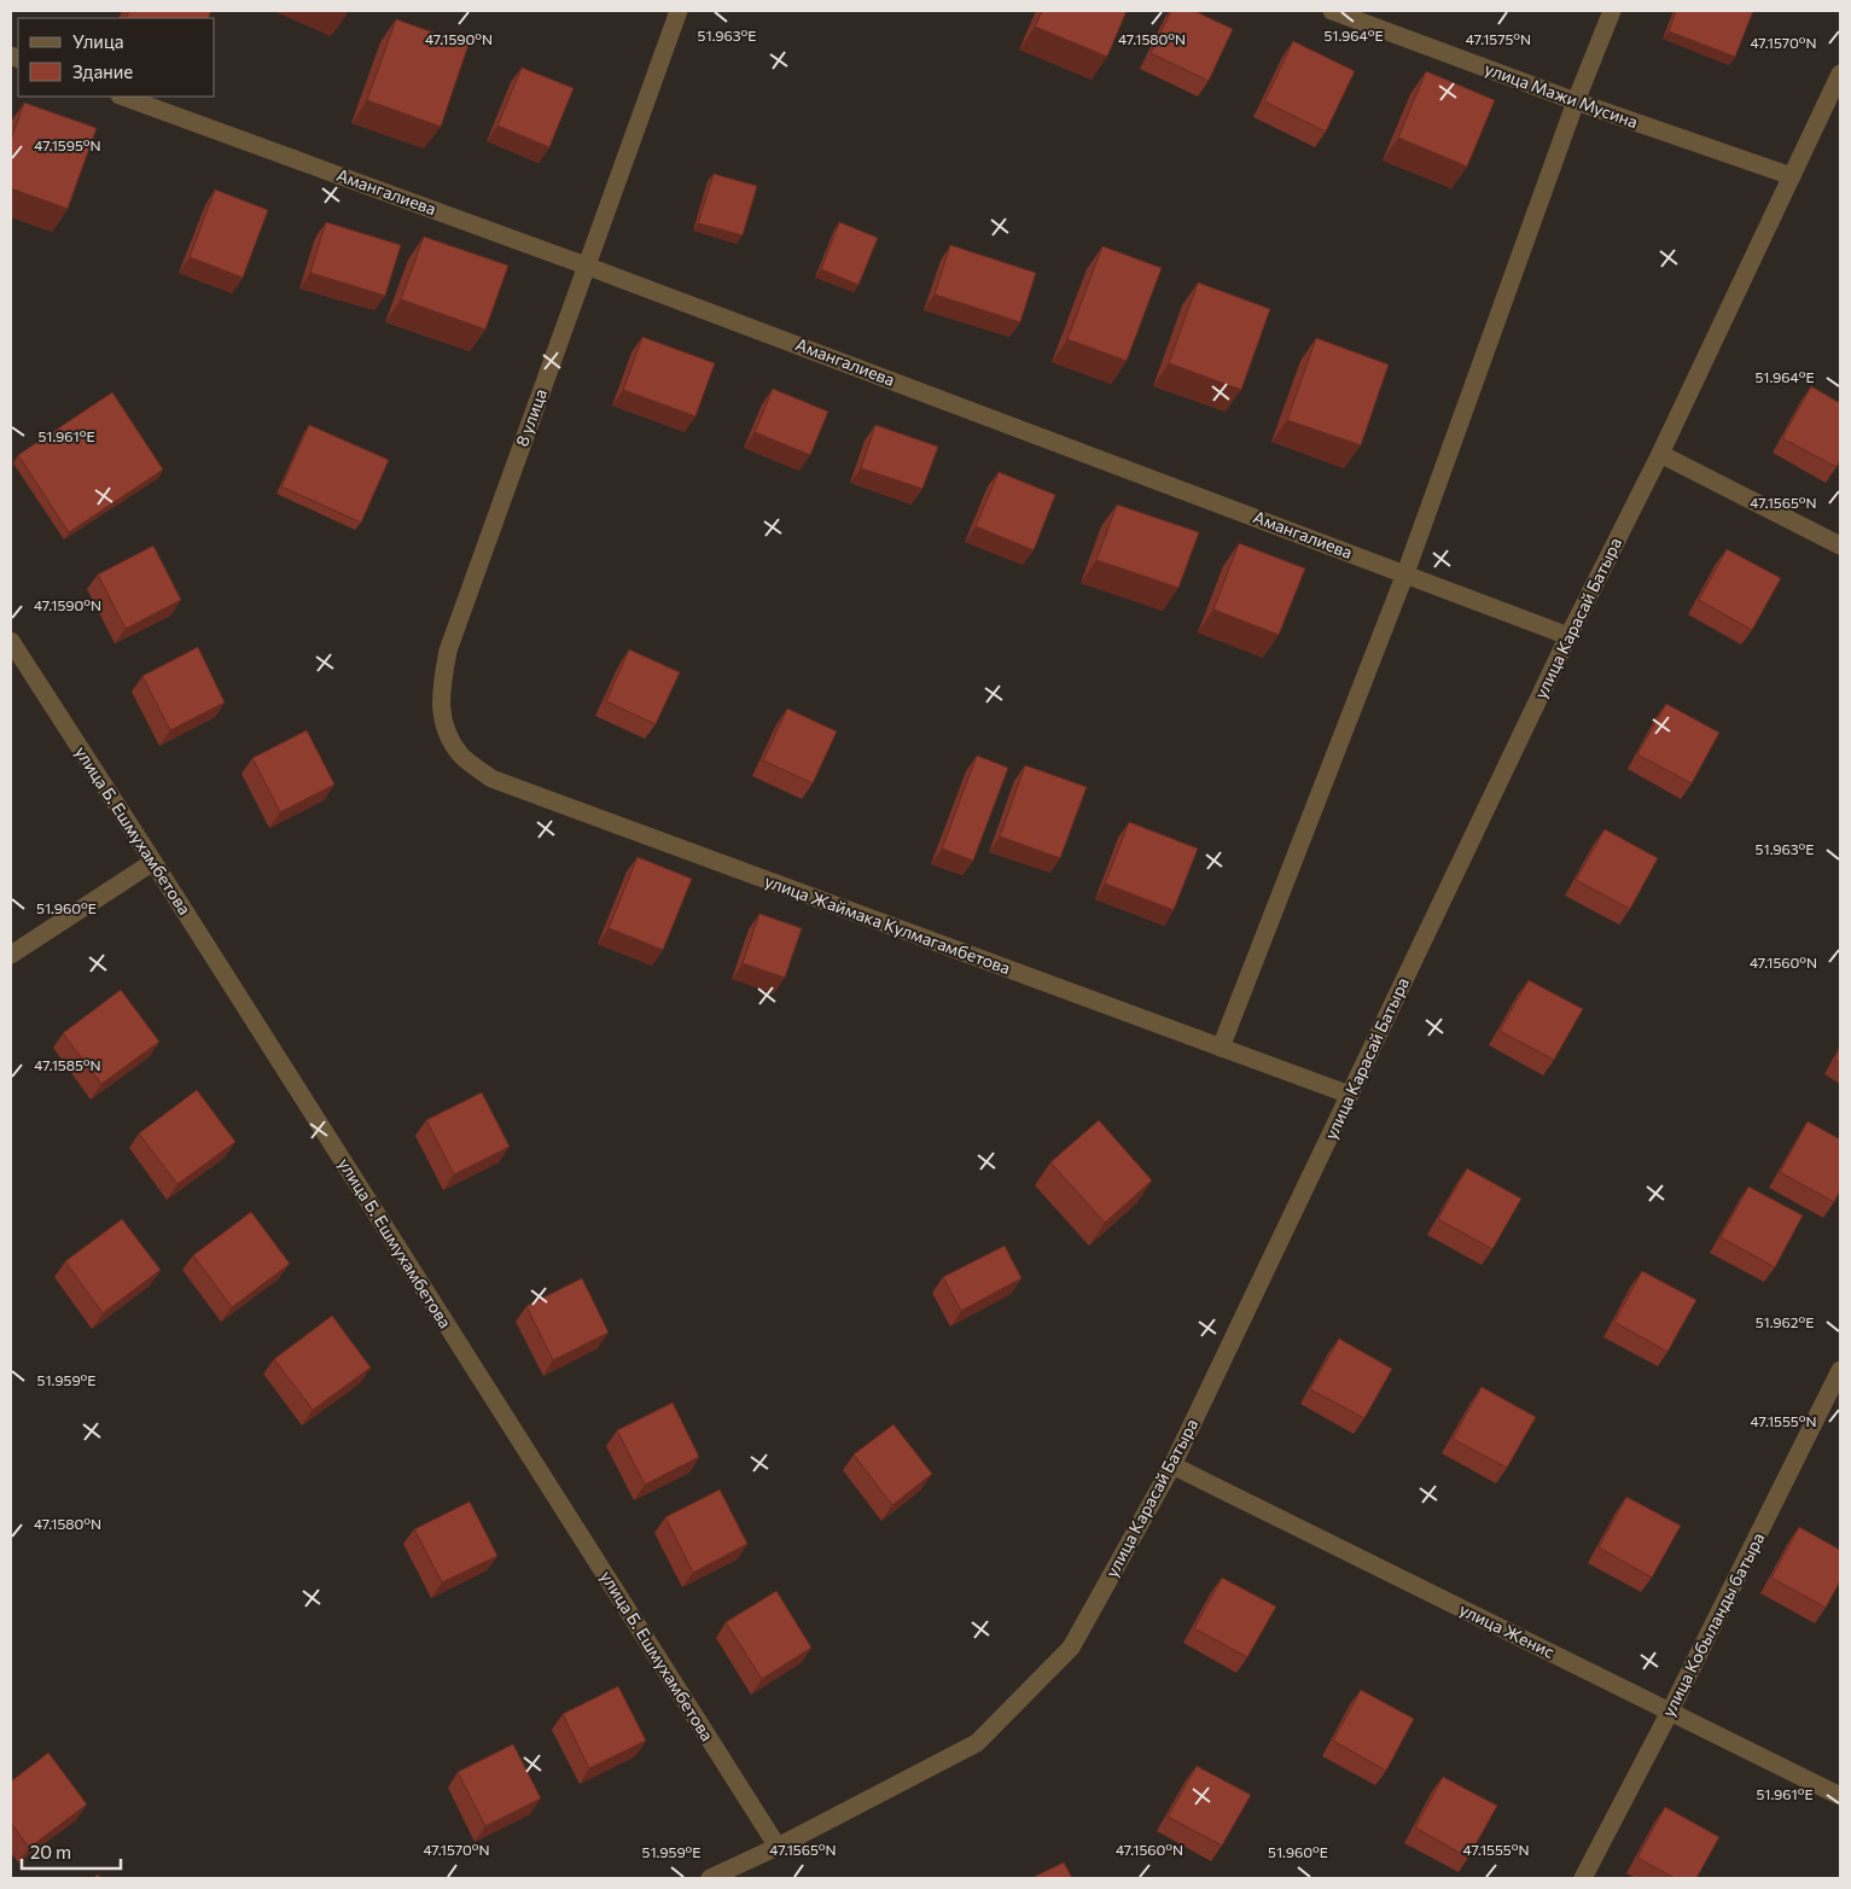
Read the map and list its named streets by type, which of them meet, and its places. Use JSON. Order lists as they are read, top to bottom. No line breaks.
{"streets":{"street":["улица Мажи Мусина","Амангалиева","8 улица","улица Карасай Батыра","улица Б. Ешмухамбетова","улица Жаймака Кулмагамбетова","улица Кобыланды батыра","улица Женис"]},"crossings":[["улица Мажи Мусина","улица Карасай Батыра"],["Амангалиева","8 улица"],["Амангалиева","улица Карасай Батыра"],["8 улица","улица Жаймака Кулмагамбетова"],["улица Карасай Батыра","улица Б. Ешмухамбетова"],["улица Карасай Батыра","улица Жаймака Кулмагамбетова"],["улица Карасай Батыра","улица Женис"],["улица Кобыланды батыра","улица Женис"]],"legend":["Улица","Здание"],"scale_bar":"20 m","coordinates":["51.963°E","51.964°E","47.1590°N","47.1580°N","47.1575°N","47.1570°N","47.1595°N","51.961°E","47.1565°N","51.960°E","47.1560°N","47.1585°N","51.962°E","51.959°E","47.1555°N"]}
